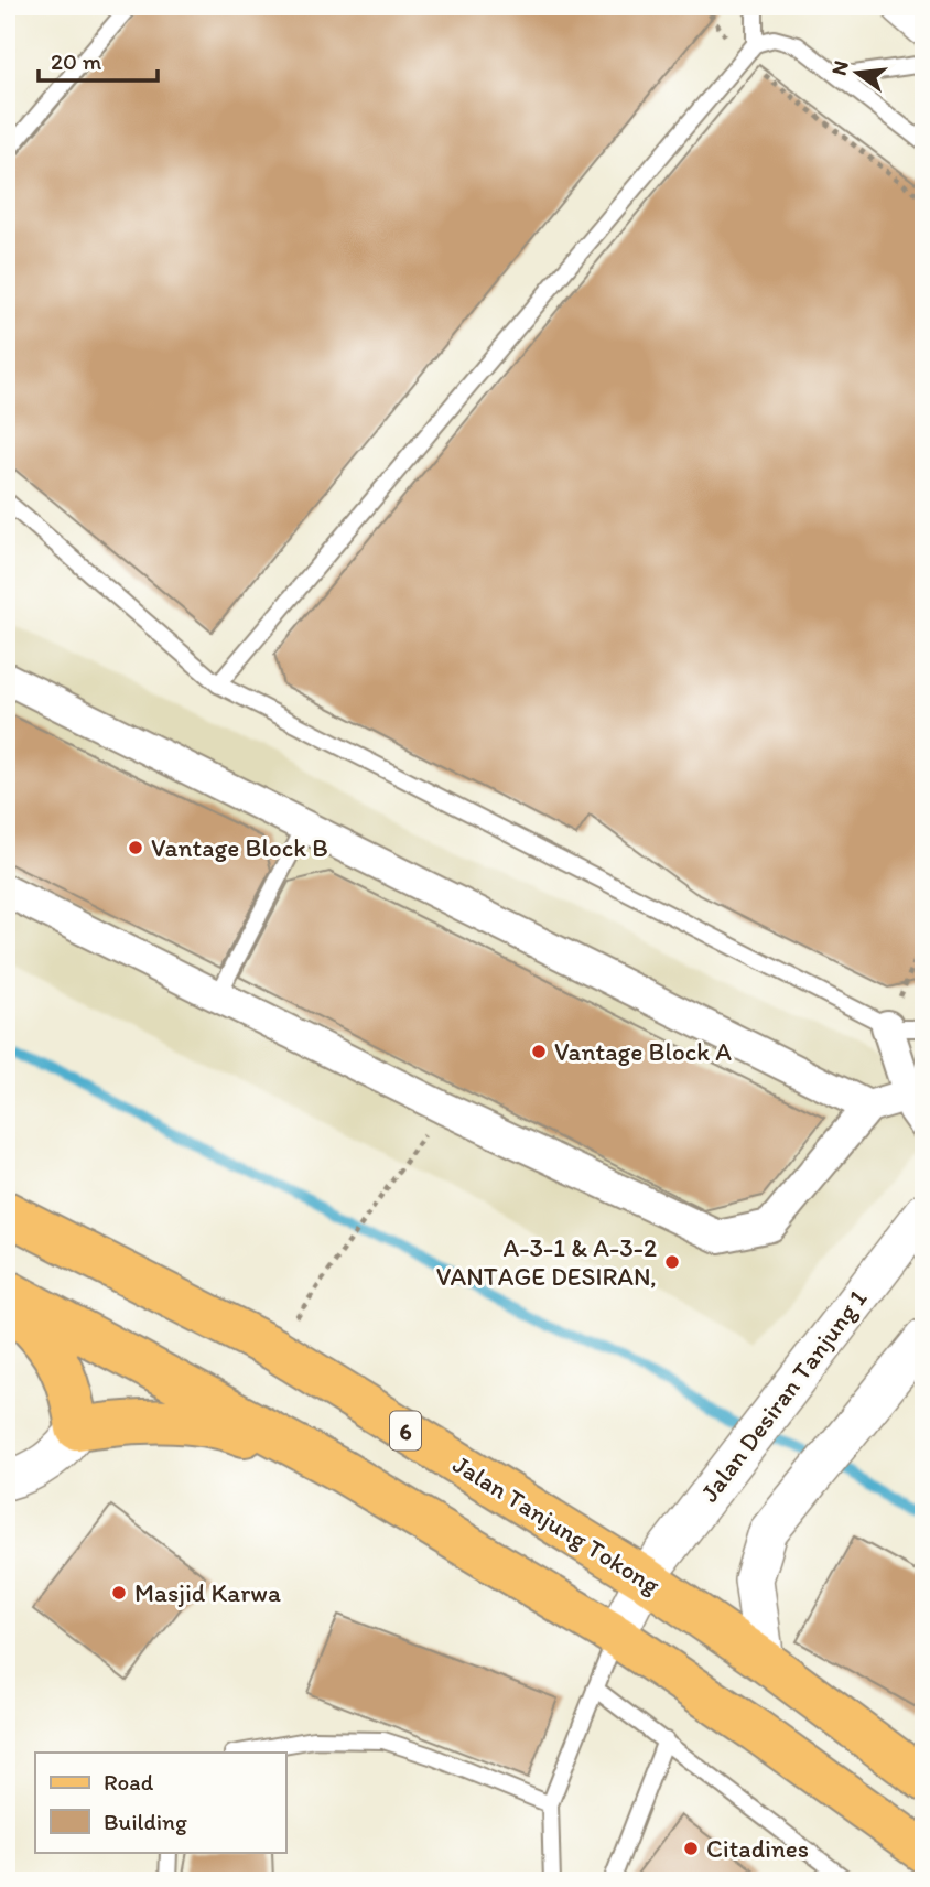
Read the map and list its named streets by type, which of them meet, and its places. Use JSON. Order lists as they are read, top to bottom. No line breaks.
{"streets":{"main road":["6","Jalan Tanjung Tokong"],"street":["Jalan Desiran Tanjung 1"]},"crossings":[["Jalan Desiran Tanjung 1","Jalan Tanjung Tokong"]],"places":["Vantage Block B","Vantage Block A","A-3-1 & A-3-2 VANTAGE DESIRAN,","Masjid Karwa","Citadines"],"legend":["Road","Building"],"scale_bar":"20 m","north":"left"}
